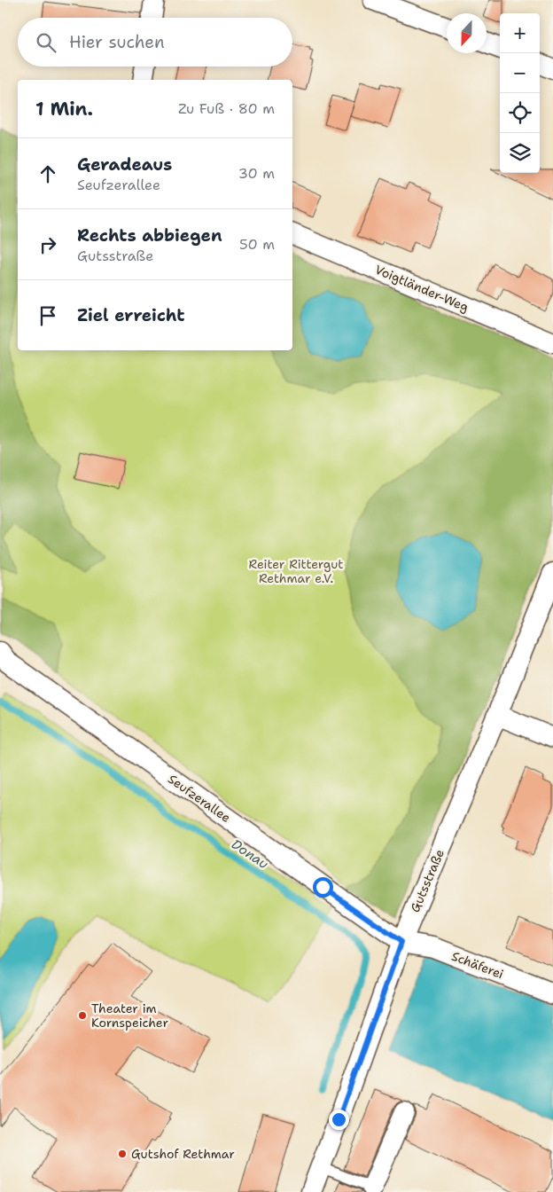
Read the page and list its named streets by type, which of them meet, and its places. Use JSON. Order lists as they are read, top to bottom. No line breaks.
{"streets":{"street":["Voigtländer-Weg","Seufzerallee","Gutsstraße","Schäferei"]},"crossings":[["Seufzerallee","Gutsstraße"],["Seufzerallee","Schäferei"],["Gutsstraße","Schäferei"]],"water":["Donau"],"parks":["Reiter Rittergut Rethmar e.V."],"places":["Theater im Kornspeicher","Gutshof Rethmar"],"north":"bottom","page":{"map_buttons":["+","−"],"search":"Hier suchen","heading":["1 Min.","Zu Fuß · 80 m"],"list":[["Geradeaus","Seufzerallee","30 m"],["Rechts abbiegen","Gutsstraße","50 m"],"Ziel erreicht"]}}
